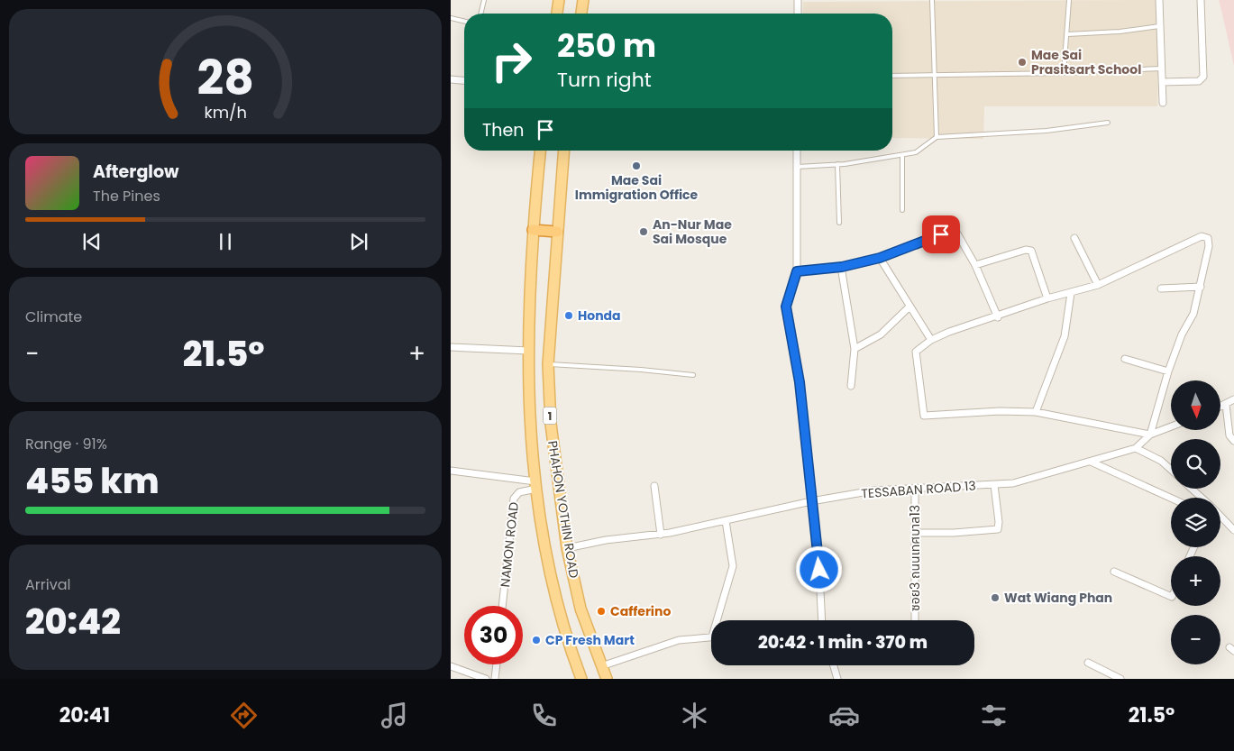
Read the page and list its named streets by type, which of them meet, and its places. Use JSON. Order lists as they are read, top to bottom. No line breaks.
{"streets":{"main road":["1","PHAHON YOTHIN ROAD"],"street":["TESSABAN ROAD 13","NAMON ROAD","ซอย3 ถนนเทศบาล13"]},"crossings":[["TESSABAN ROAD 13","PHAHON YOTHIN ROAD"],["TESSABAN ROAD 13","ซอย3 ถนนเทศบาล13"],["PHAHON YOTHIN ROAD","NAMON ROAD"]],"places":["Mae Sai Prasitsart School","Mae Sai Immigration Office","An-Nur Mae Sai Mosque","Honda","Wat Wiang Phan","Cafferino","CP Fresh Mart"],"north":"bottom","page":{"turn":["250 m","Turn right"],"then":"Then","song":["Afterglow","The Pines"],"tile":["Climate",["Range · 91%","455 km"],["Arrival","20:42"]],"heat":["−","21.5°","+"],"map_buttons":["+","−"],"limit":"30","trip":"20:42 · 1 min · 370 m","tabs":["20:41","21.5°"],"gauge":["28","km/h"]}}
